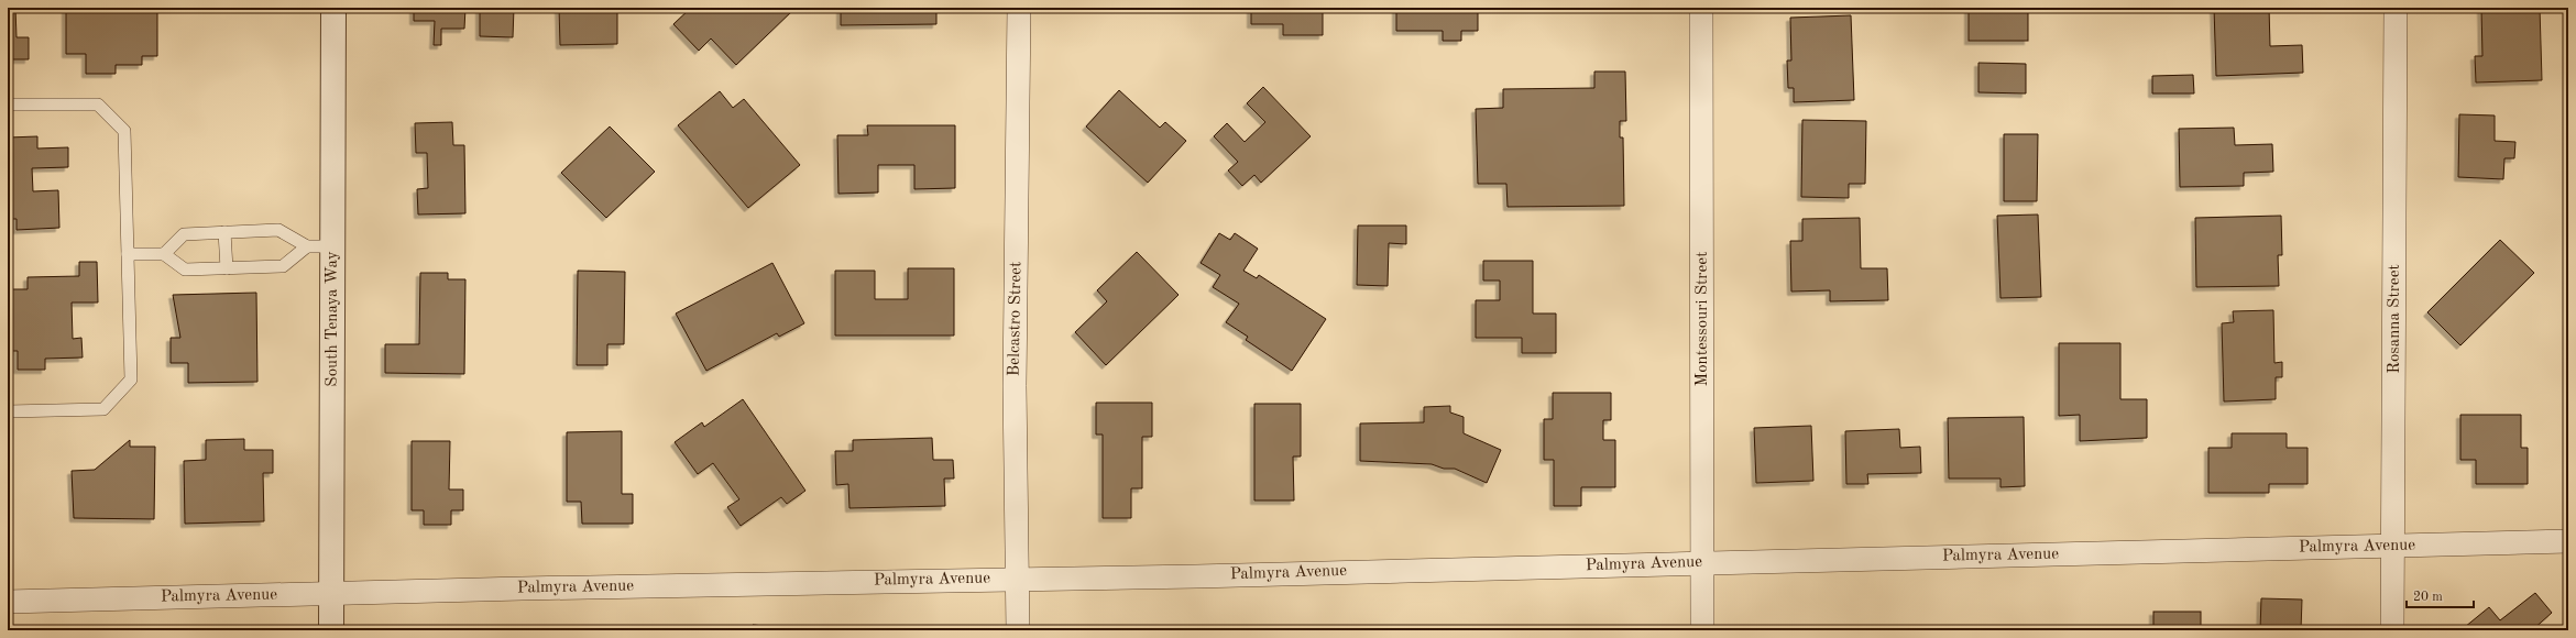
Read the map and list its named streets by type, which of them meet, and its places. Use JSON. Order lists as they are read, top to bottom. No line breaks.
{"streets":{"street":["South Tenaya Way","Belcastro Street","Montessouri Street","Rosanna Street","Palmyra Avenue"]},"crossings":[["South Tenaya Way","Palmyra Avenue"],["Belcastro Street","Palmyra Avenue"],["Montessouri Street","Palmyra Avenue"],["Rosanna Street","Palmyra Avenue"]],"scale_bar":"20 m"}
